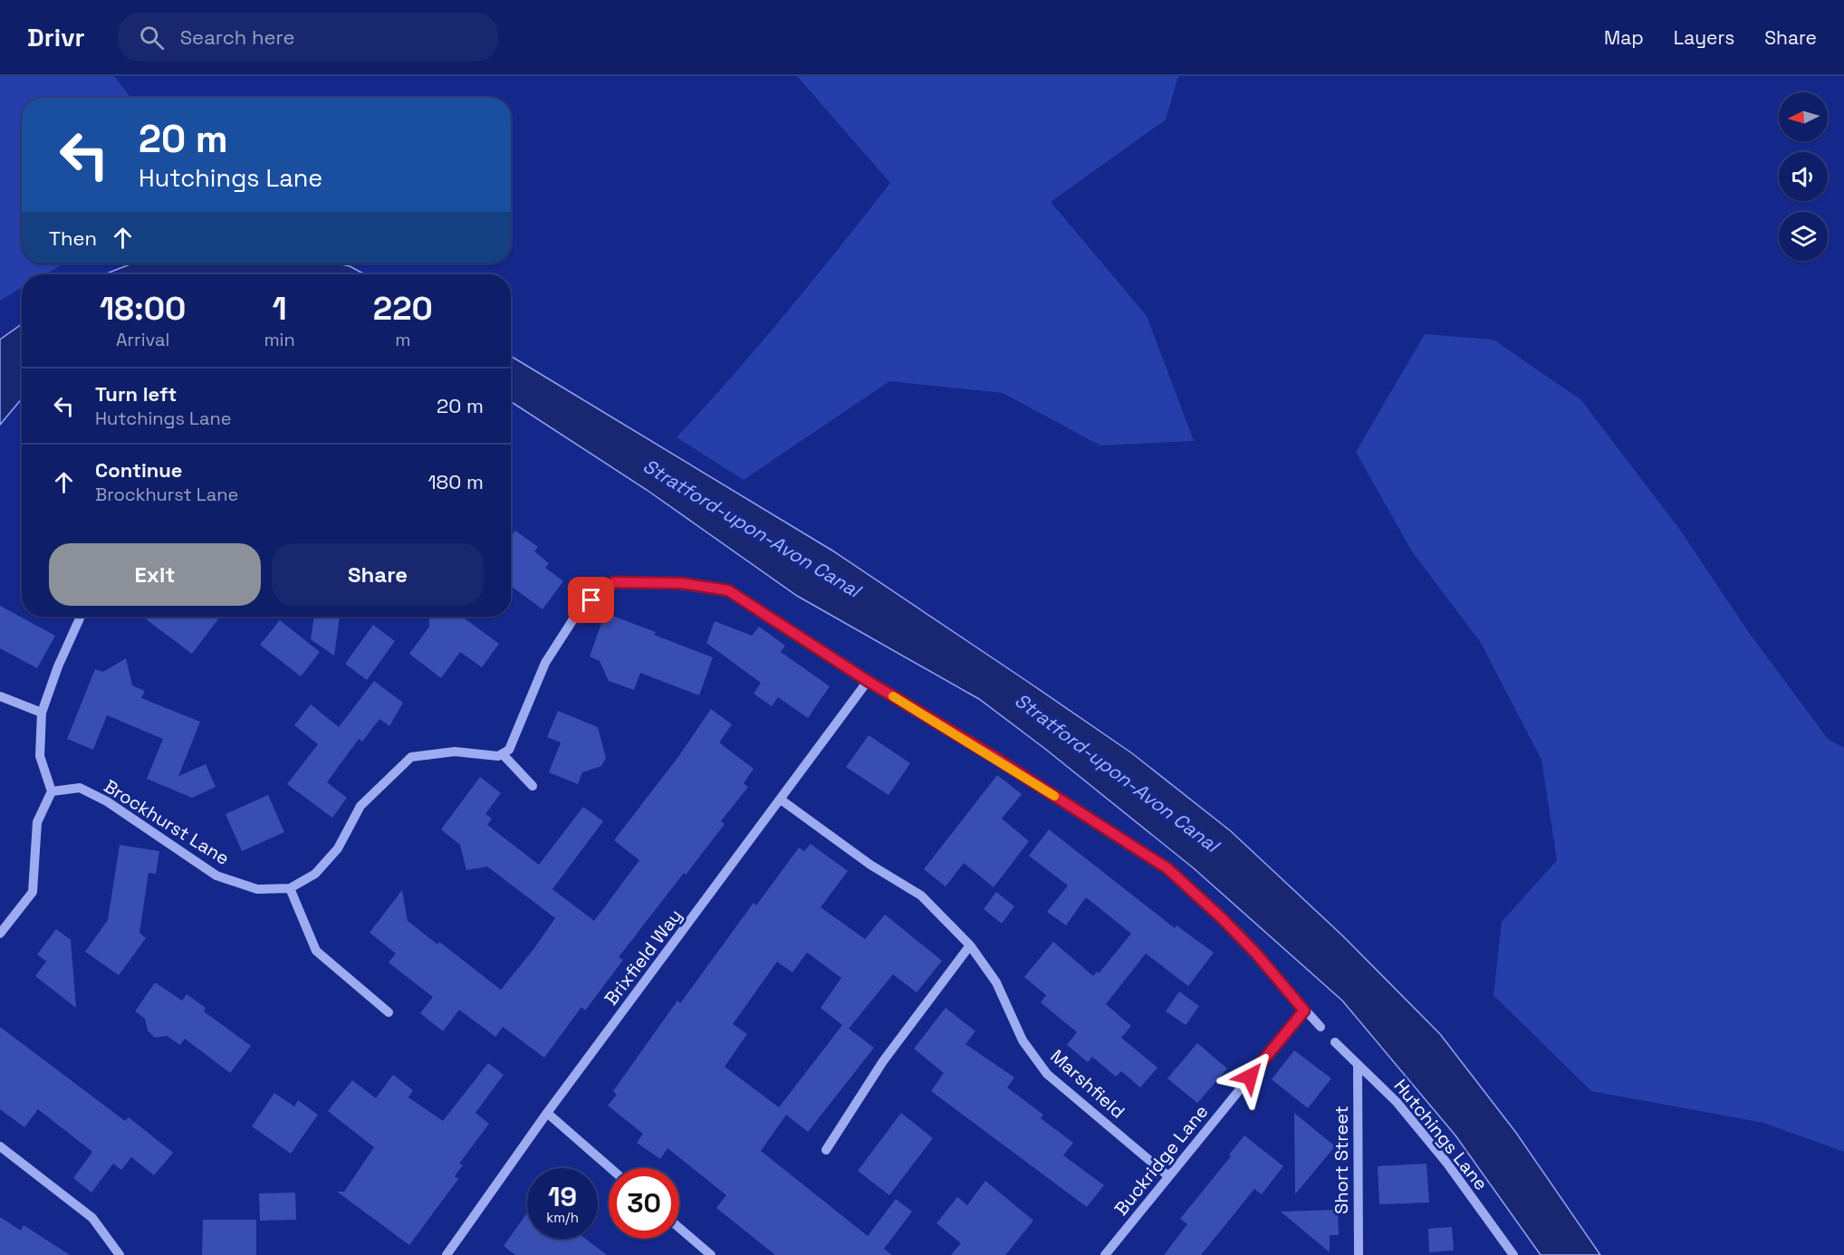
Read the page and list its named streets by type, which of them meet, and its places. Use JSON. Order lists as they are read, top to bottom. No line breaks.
{"streets":{"street":["Brockhurst Lane","Brixfield Way","Marshfield","Hutchings Lane","Buckridge Lane","Short Street"]},"crossings":[["Brixfield Way","Marshfield"],["Marshfield","Buckridge Lane"],["Hutchings Lane","Short Street"]],"water":["Stratford-upon-Avon Canal"],"north":"left","page":{"header":"Drivr","search":"Search here","nav":["Map","Layers","Share"],"turn":["20 m","Hutchings Lane"],"then":"Then","eta":["18:00","Arrival","1","min","220","m"],"list":[{"name":"Turn left","note":"Hutchings Lane","value":"20 m"},{"name":"Continue","note":"Brockhurst Lane","value":"180 m"}],"buttons":["Exit","Share"],"speed":"19 km/h","limit":"30"}}
